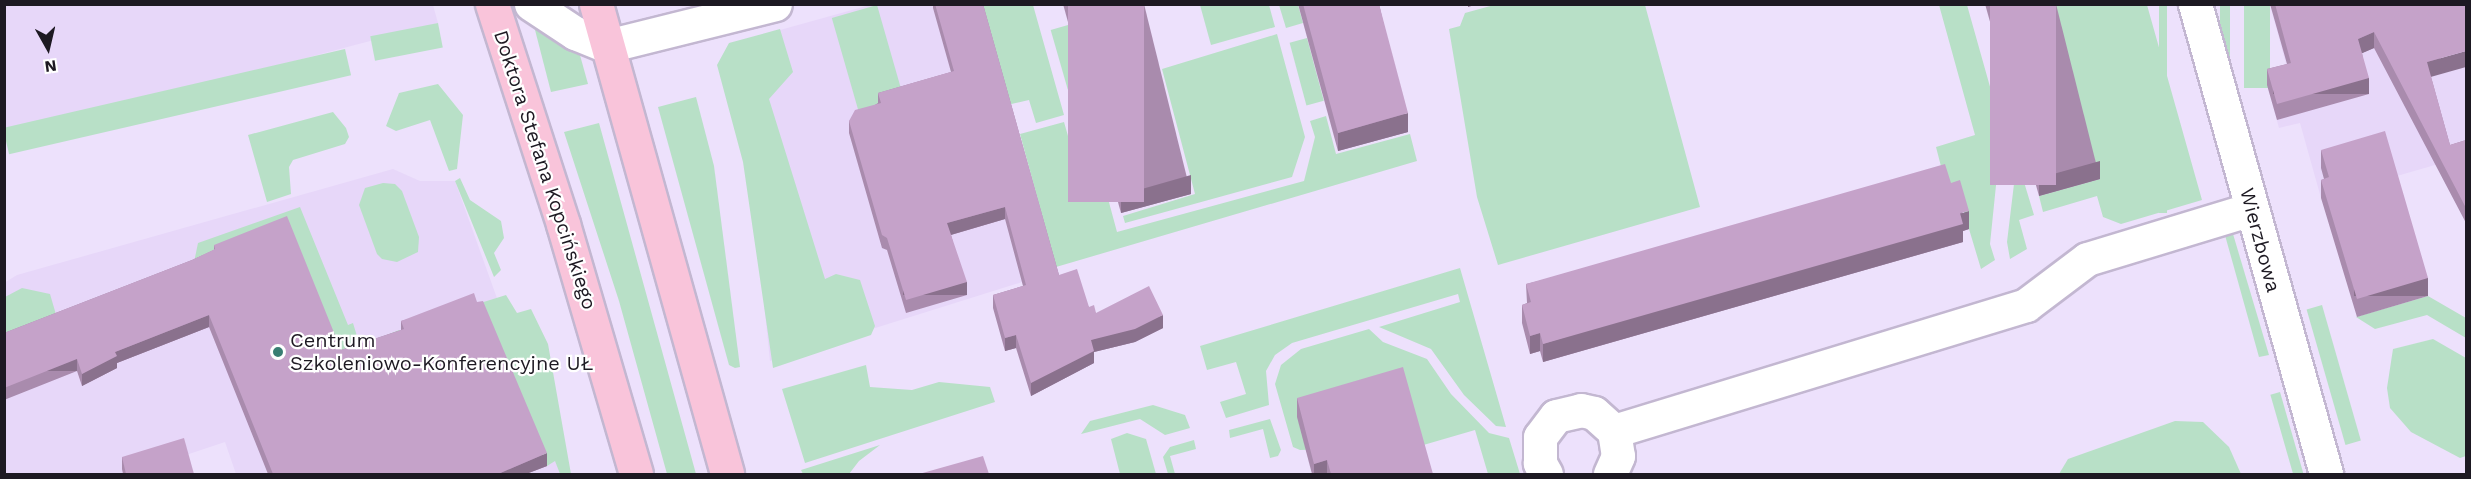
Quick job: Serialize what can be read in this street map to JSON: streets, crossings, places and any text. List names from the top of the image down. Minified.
{"streets":{"main road":["Doktora Stefana Kopcińskiego"],"street":["Wierzbowa"]},"places":["Centrum Szkoleniowo-Konferencyjne UŁ"],"north":"bottom"}
